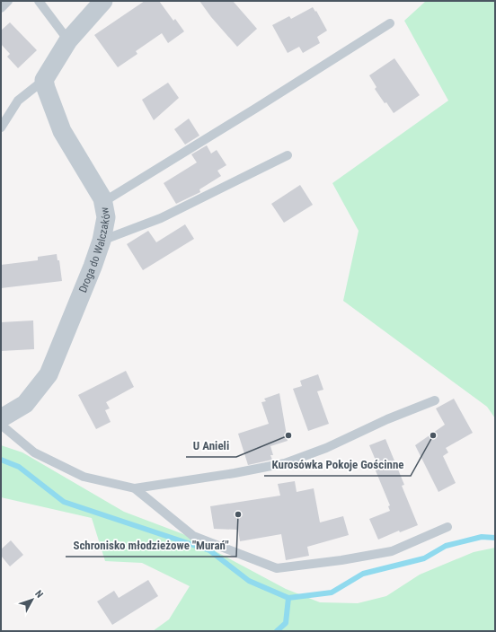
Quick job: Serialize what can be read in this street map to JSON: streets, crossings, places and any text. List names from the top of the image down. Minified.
{"streets":{"street":["Droga do Walczaków"]},"places":["U Anieli","Kurosówka Pokoje Gościnne","Schronisko młodzieżowe \"Murań\""],"north":"top right"}
